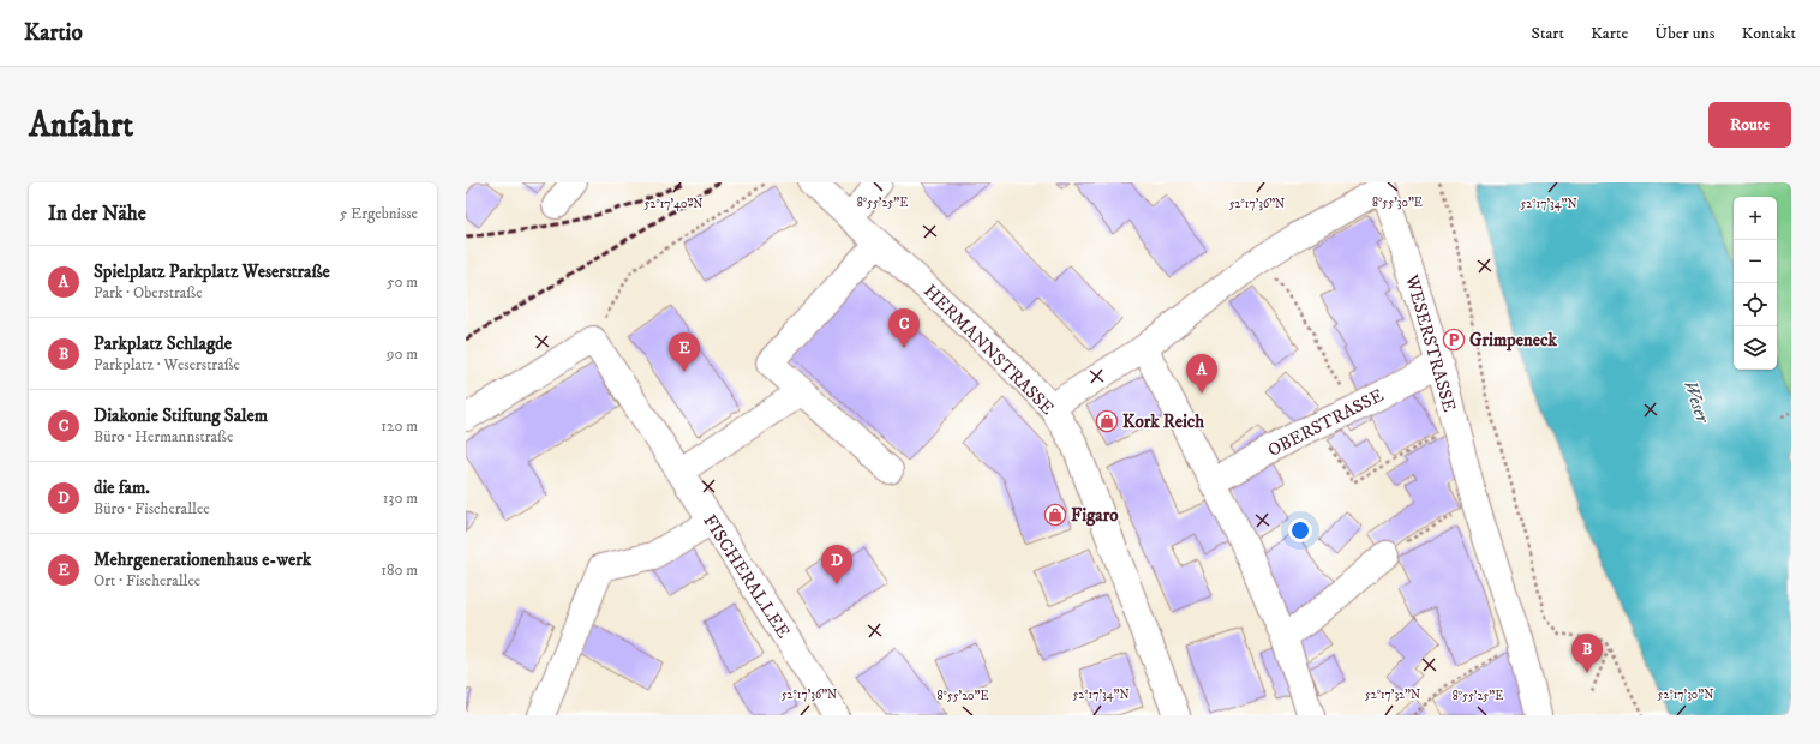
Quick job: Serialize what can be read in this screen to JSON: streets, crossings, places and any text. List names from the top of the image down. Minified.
{"streets":{"street":["WESERSTRASSE","HERMANNSTRASSE","OBERSTRASSE","FISCHERALLEE"]},"crossings":[["WESERSTRASSE","HERMANNSTRASSE"],["WESERSTRASSE","OBERSTRASSE"]],"water":["Weser"],"places":{"parking":["Grimpeneck"],"shop":["Kork Reich","Figaro"]},"page":{"header":"Kartio","nav":["Start","Karte","Über uns","Kontakt"],"buttons":"Route","title":"Anfahrt","heading":["In der Nähe","5 Ergebnisse"],"map_buttons":["+","−"],"list":[{"mark":"A","name":"Spielplatz Parkplatz Weserstraße","note":"Park · Oberstraße","value":"50 m"},{"mark":"B","name":"Parkplatz Schlagde","note":"Parkplatz · Weserstraße","value":"90 m"},{"mark":"C","name":"Diakonie Stiftung Salem","note":"Büro · Hermannstraße","value":"120 m"},{"mark":"D","name":"die fam.","note":"Büro · Fischerallee","value":"130 m"},{"mark":"E","name":"Mehrgenerationenhaus e-werk","note":"Ort · Fischerallee","value":"180 m"}],"pins":["C","E","A","D","B"]},"coordinates":["8°55'25\"E","8°55'30\"E","52°17'40\"N","52°17'36\"N","52°17'34\"N","52°17'32\"N","52°17'30\"N","8°55'20\"E"]}
